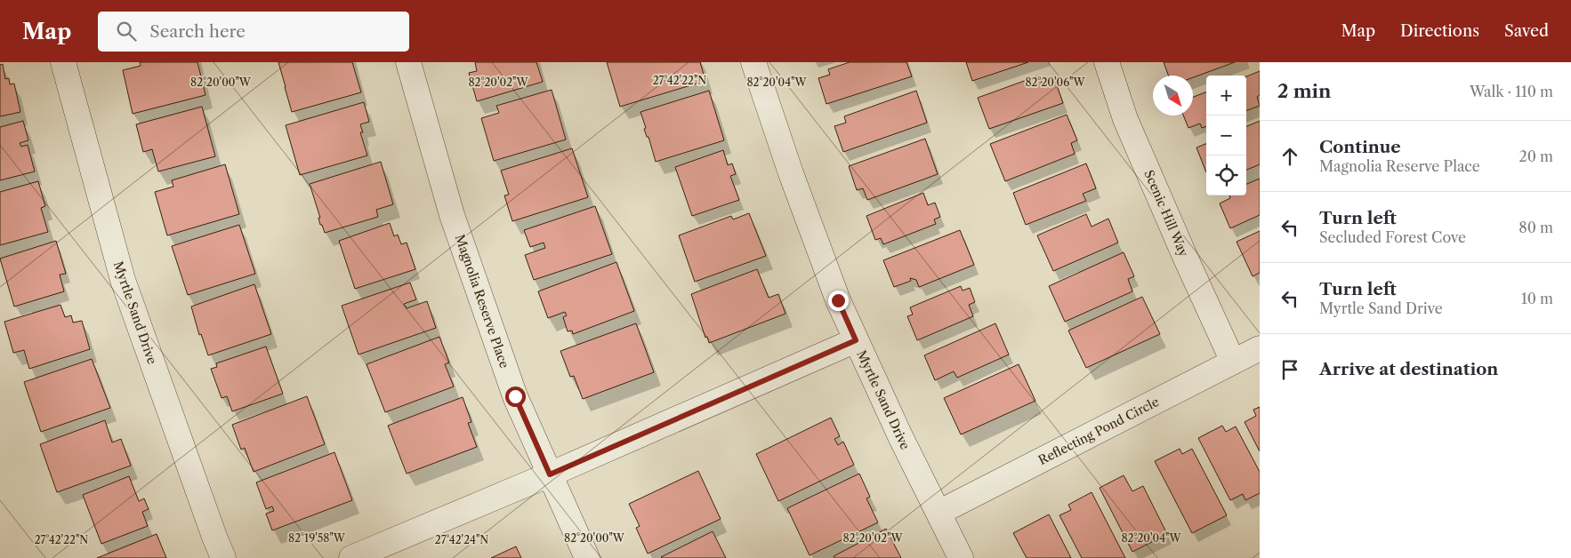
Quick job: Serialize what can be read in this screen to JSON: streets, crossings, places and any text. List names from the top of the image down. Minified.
{"streets":{"street":["Scenic Hill Way","Magnolia Reserve Place","Myrtle Sand Drive","Reflecting Pond Circle"]},"crossings":[["Scenic Hill Way","Reflecting Pond Circle"],["Myrtle Sand Drive","Reflecting Pond Circle"]],"north":"bottom right","page":{"header":"Map","search":"Search here","nav":["Map","Directions","Saved"],"heading":["2 min","Walk · 110 m"],"map_buttons":["+","−"],"list":[["Continue","Magnolia Reserve Place","20 m"],["Turn left","Secluded Forest Cove","80 m"],["Turn left","Myrtle Sand Drive","10 m"],"Arrive at destination"]},"coordinates":["27°42'22\"N","82°20'00\"W","82°20'02\"W","82°20'04\"W","82°20'06\"W","82°19'58\"W","27°42'24\"N"]}
